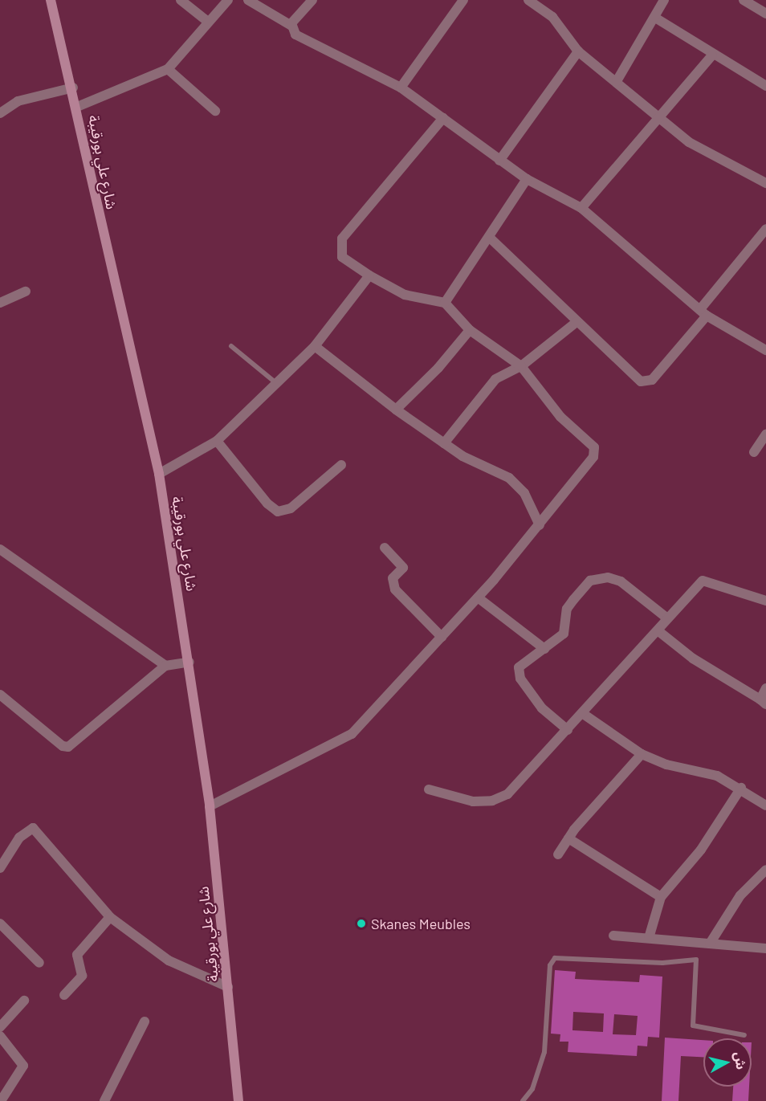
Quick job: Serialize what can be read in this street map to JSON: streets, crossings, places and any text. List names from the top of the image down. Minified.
{"streets":{"main road":["شارع علي بورقيبة"]},"places":["Skanes Meubles"],"north":"right"}
